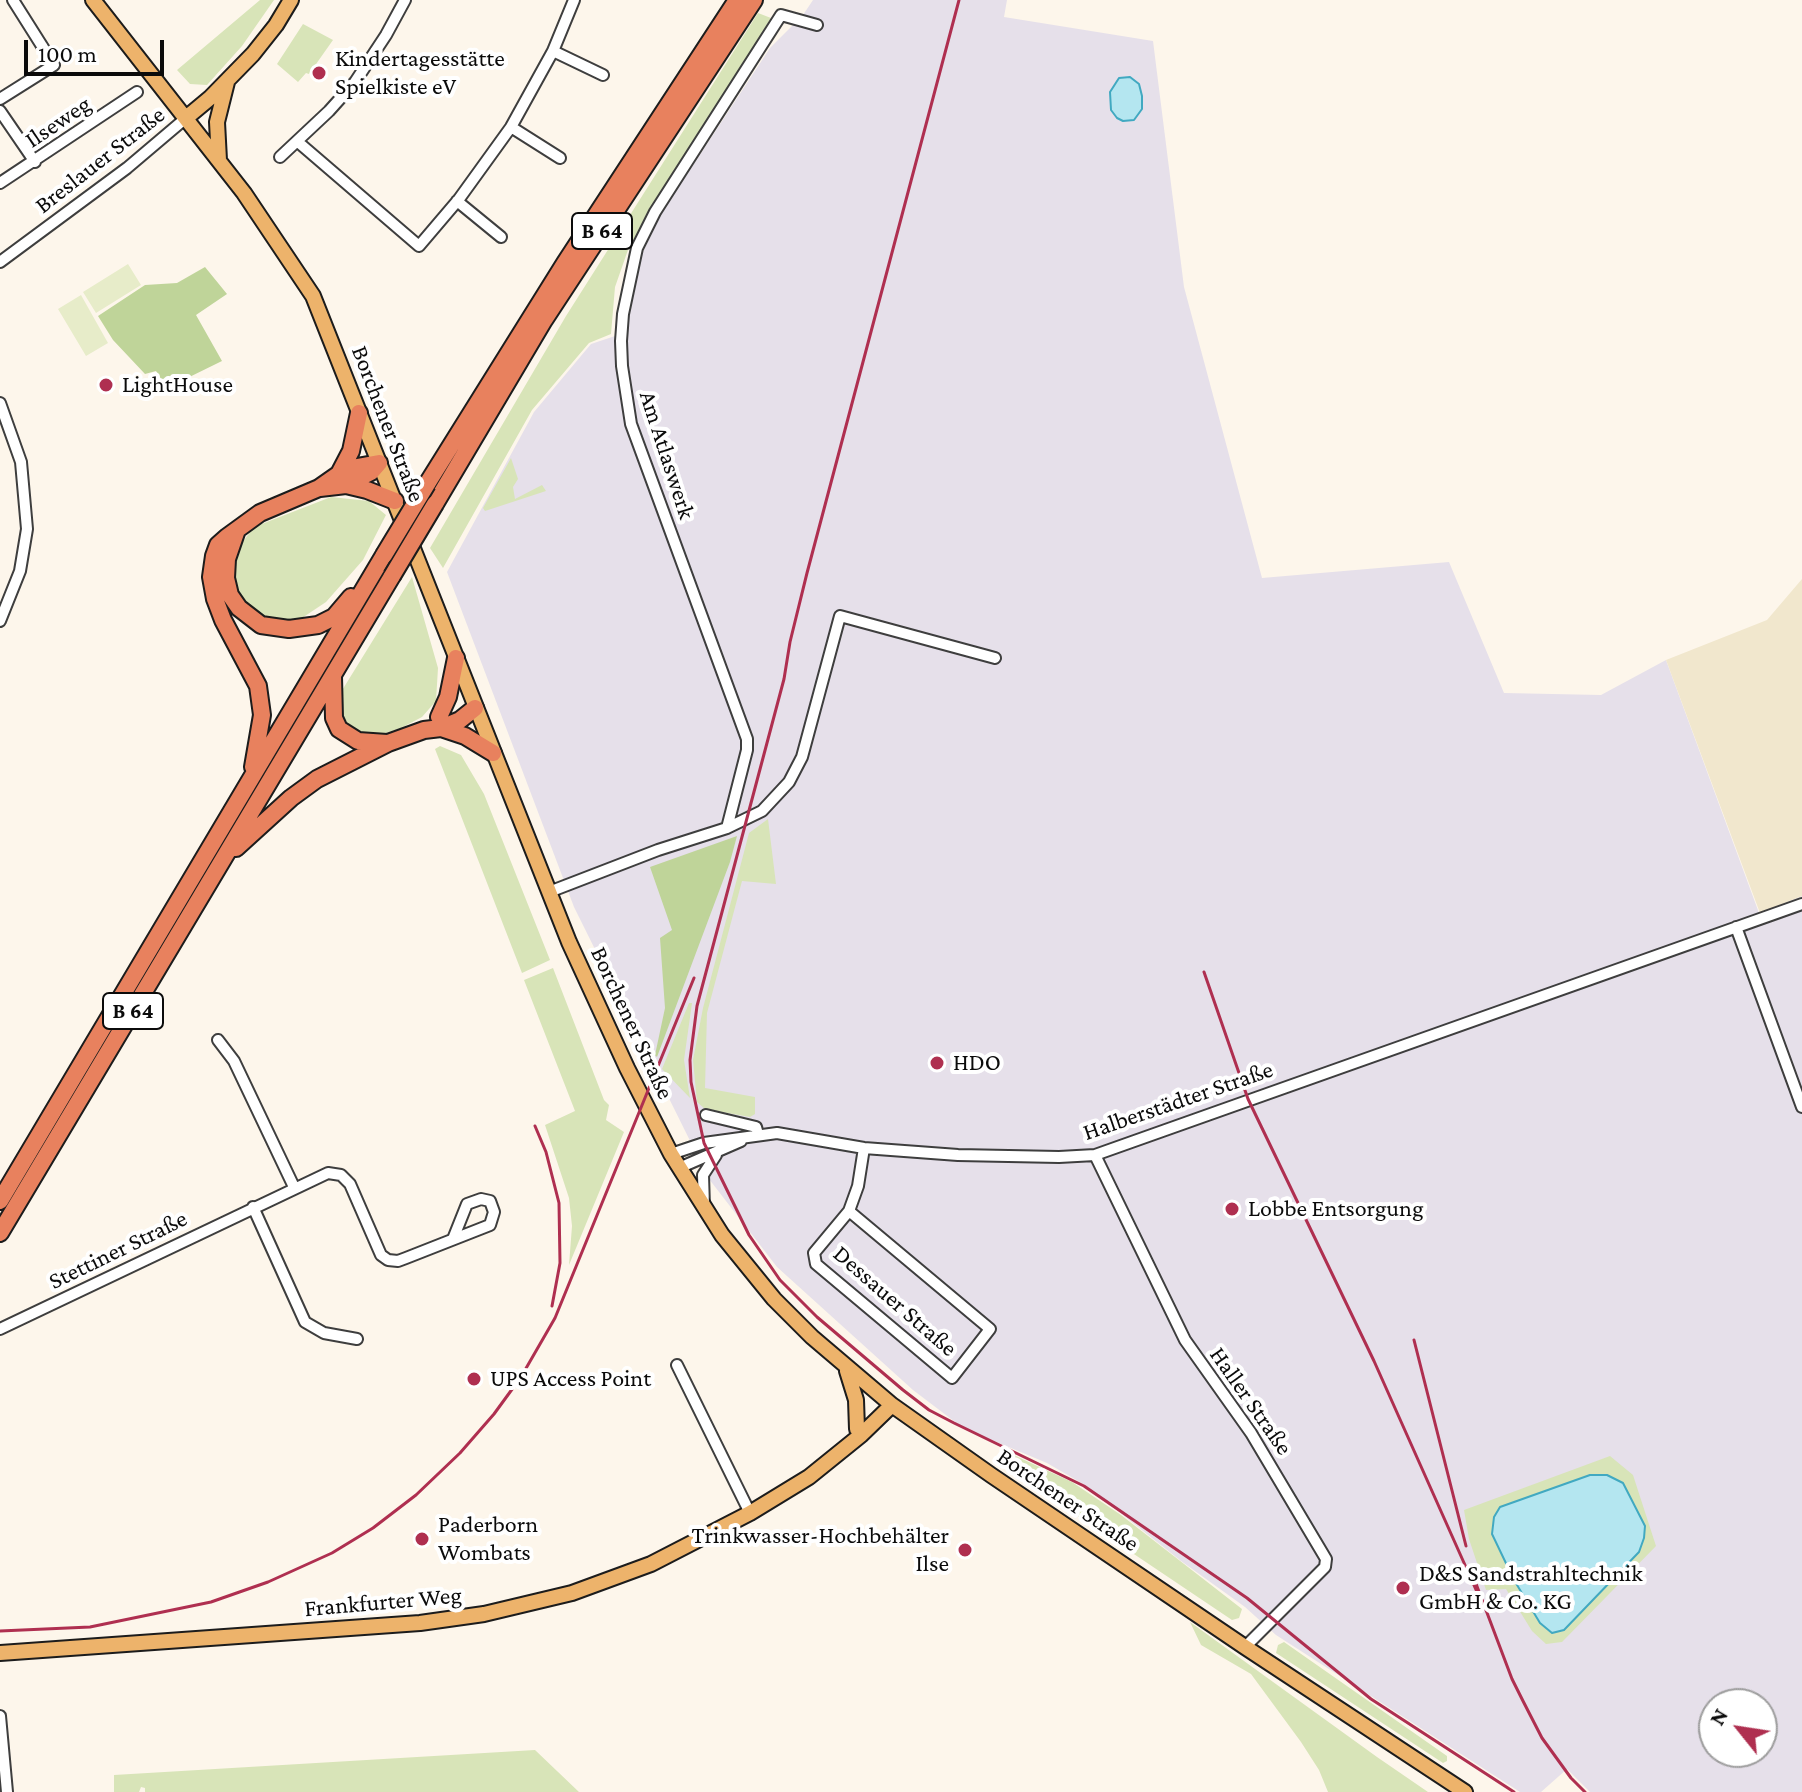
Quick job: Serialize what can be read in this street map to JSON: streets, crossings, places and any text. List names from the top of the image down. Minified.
{"streets":{"highway":["B 64"],"main road":["Borchener Straße","Frankfurter Weg"],"street":["Ilseweg","Breslauer Straße","Am Atlaswerk","Halberstädter Straße","Stettiner Straße","Dessauer Straße","Haller Straße"]},"crossings":[["Breslauer Straße","Borchener Straße"],["Borchener Straße","Halberstädter Straße"],["Borchener Straße","Haller Straße"],["Borchener Straße","Frankfurter Weg"],["Halberstädter Straße","Dessauer Straße"],["Halberstädter Straße","Haller Straße"]],"places":["Kindertagesstätte Spielkiste eV","LightHouse","HDO","Lobbe Entsorgung","UPS Access Point","Paderborn Wombats","Trinkwasser-Hochbehälter Ilse","D&S Sandstrahltechnik GmbH & Co. KG"],"scale_bar":"100 m","north":"top left"}
